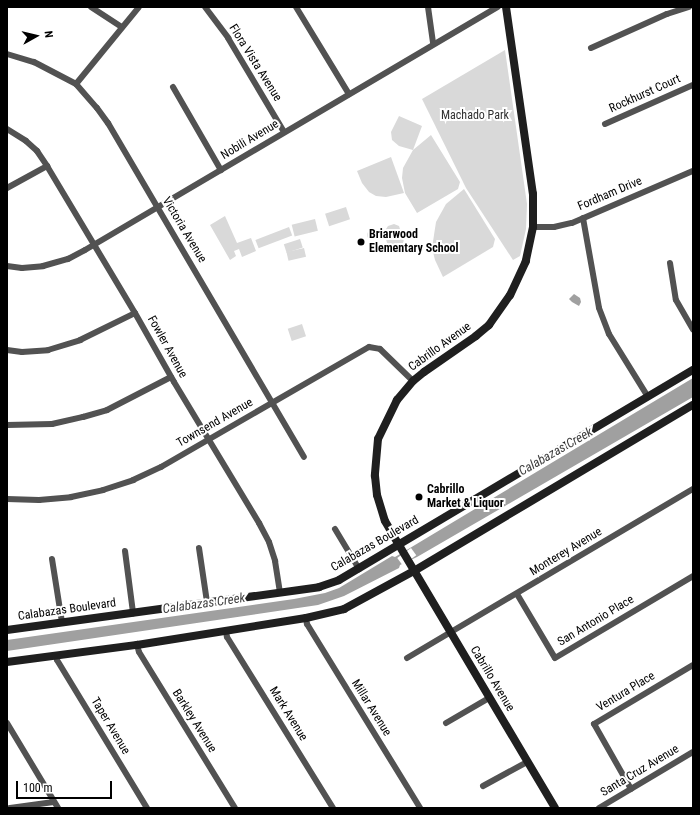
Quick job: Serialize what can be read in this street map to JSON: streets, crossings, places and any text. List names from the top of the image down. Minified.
{"streets":{"street":["Flora Vista Avenue","Rockhurst Court","Nobili Avenue","Fordham Drive","Victoria Avenue","Fowler Avenue","Cabrillo Avenue","Townsend Avenue","Calabazas Boulevard","Monterey Avenue","San Antonio Place","Ventura Place","Millar Avenue","Mark Avenue","Barkley Avenue","Taper Avenue","Santa Cruz Avenue"]},"crossings":[["Flora Vista Avenue","Nobili Avenue"],["Nobili Avenue","Victoria Avenue"],["Nobili Avenue","Fowler Avenue"],["Fordham Drive","Cabrillo Avenue"],["Victoria Avenue","Townsend Avenue"],["Fowler Avenue","Townsend Avenue"],["Fowler Avenue","Calabazas Boulevard"],["Cabrillo Avenue","Townsend Avenue"],["Cabrillo Avenue","Calabazas Boulevard"],["Cabrillo Avenue","Monterey Avenue"],["Monterey Avenue","San Antonio Place"],["Ventura Place","Santa Cruz Avenue"]],"water":["Calabazas Creek"],"parks":["Machado Park"],"places":["Briarwood Elementary School","Cabrillo Market & Liquor"],"scale_bar":"100 m","north":"right"}
